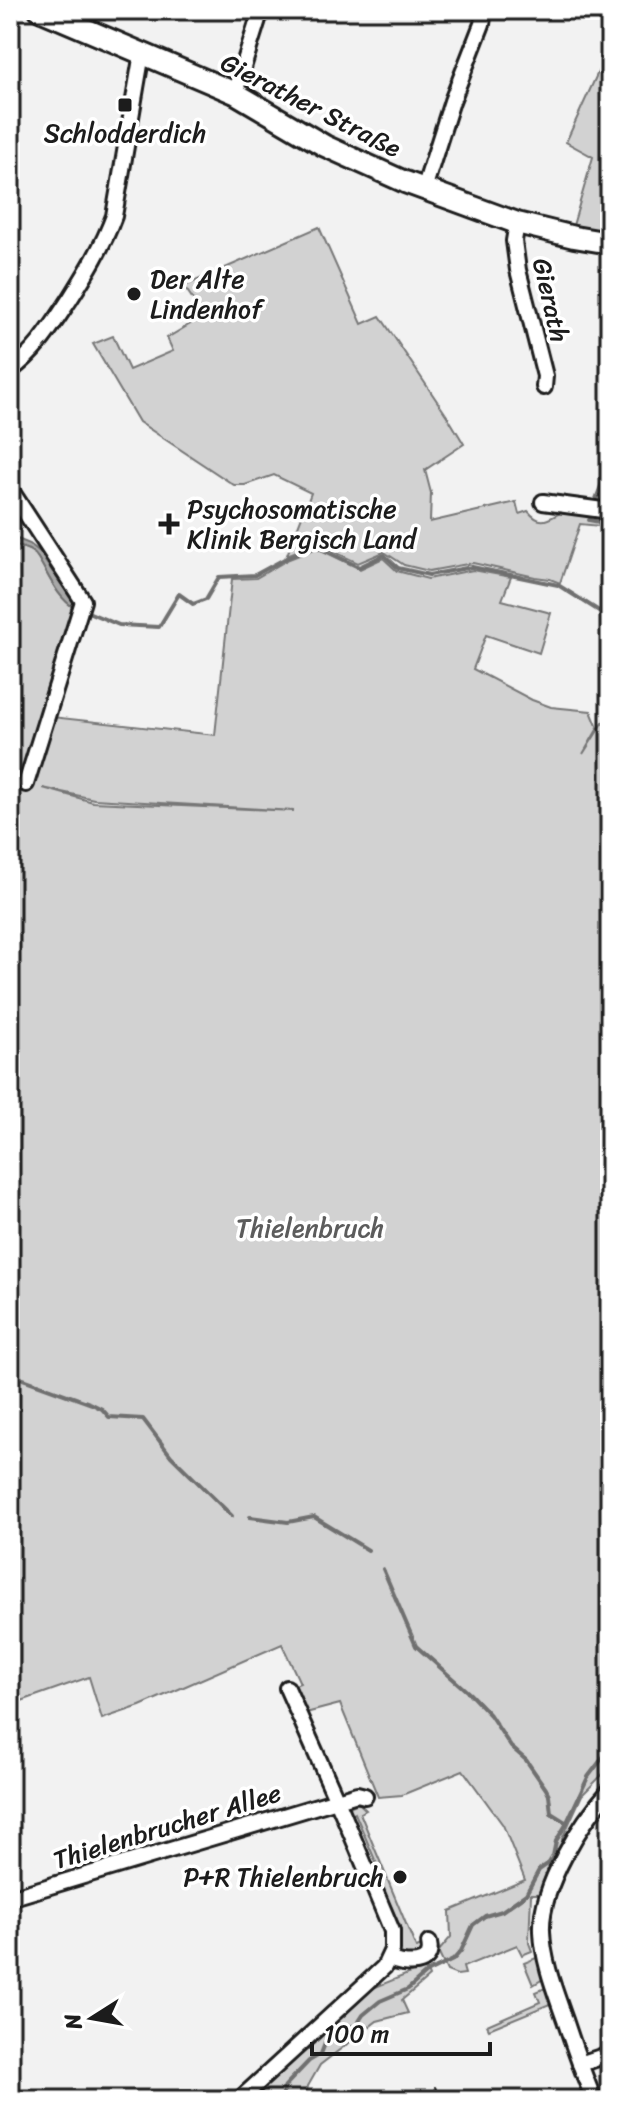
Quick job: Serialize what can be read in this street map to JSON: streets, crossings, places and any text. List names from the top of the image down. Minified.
{"streets":{"street":["Gierather Straße","Gierath","Thielenbrucher Allee"]},"crossings":[["Gierather Straße","Gierath"]],"parks":["Thielenbruch"],"places":{"transit":["Schlodderdich"],"other":["Der Alte Lindenhof","P+R Thielenbruch"],"health":["Psychosomatische Klinik Bergisch Land"]},"scale_bar":"100 m","north":"left"}
